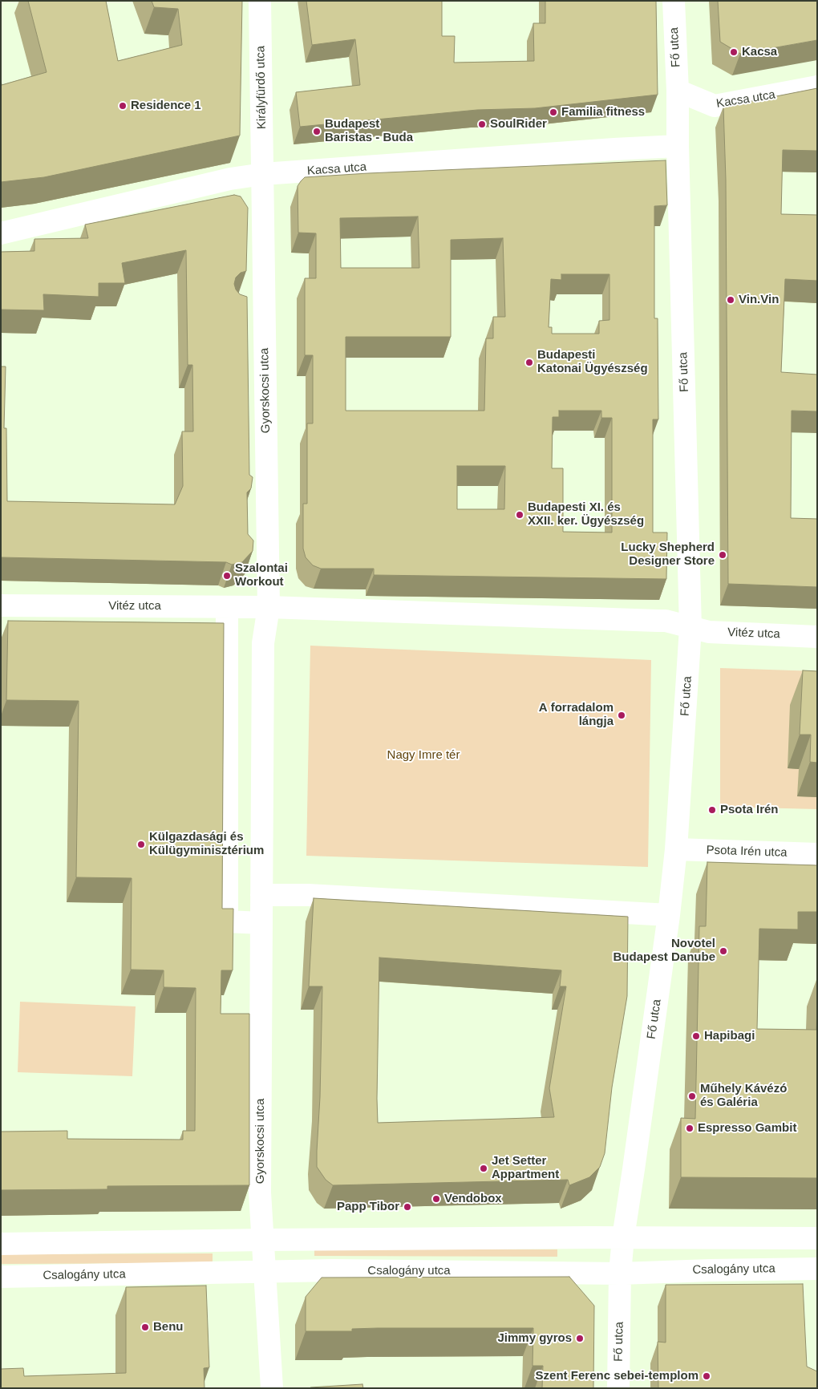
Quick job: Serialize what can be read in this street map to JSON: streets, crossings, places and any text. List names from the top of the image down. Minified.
{"streets":{"street":["Fő utca","Királyfürdő utca","Kacsa utca","Gyorskocsi utca","Vitéz utca","Psota Irén utca","Csalogány utca"]},"crossings":[["Fő utca","Kacsa utca"],["Fő utca","Vitéz utca"],["Fő utca","Psota Irén utca"],["Fő utca","Csalogány utca"],["Királyfürdő utca","Kacsa utca"],["Királyfürdő utca","Gyorskocsi utca"],["Kacsa utca","Gyorskocsi utca"],["Gyorskocsi utca","Vitéz utca"],["Gyorskocsi utca","Csalogány utca"]],"parks":["Nagy Imre tér"],"places":["Kacsa","Residence 1","Familia fitness","SoulRider","Budapest Baristas - Buda","Vin.Vin","Budapesti Katonai Ügyészség","Budapesti XI. és XXII. ker. Ügyészség","Lucky Shepherd Designer Store","Szalontai Workout","A forradalom lángja","Psota Irén","Külgazdasági és Külügyminisztérium","Novotel Budapest Danube","Hapibagi","Műhely Kávézó és Galéria","Espresso Gambit","Jet Setter Appartment","Vendobox","Papp Tibor","Benu","Jimmy gyros","Szent Ferenc sebei-templom"]}
